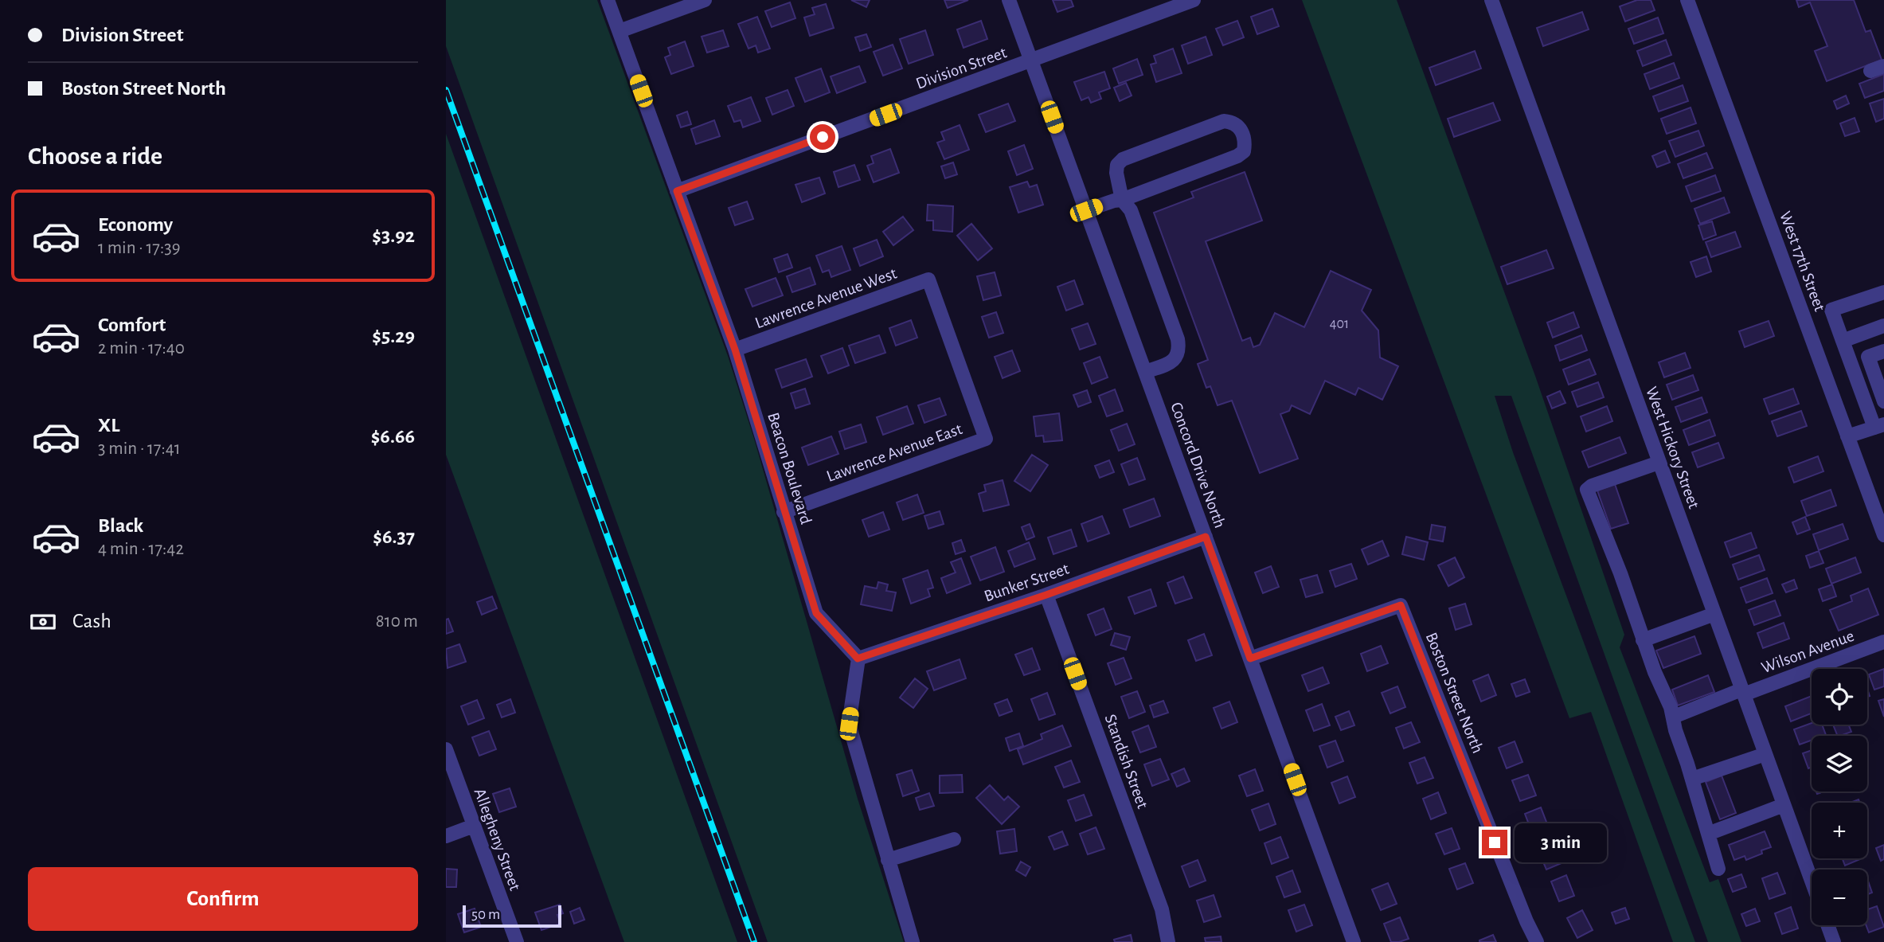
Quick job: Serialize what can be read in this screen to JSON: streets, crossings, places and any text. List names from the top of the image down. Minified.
{"streets":{"street":["Division Street","West 17th Street","Lawrence Avenue West","West Hickory Street","Lawrence Avenue East","Concord Drive North","Beacon Boulevard","Bunker Street","Wilson Avenue","Boston Street North","Standish Street","Allegheny Street"]},"crossings":[["Division Street","Concord Drive North"],["Division Street","Beacon Boulevard"],["Lawrence Avenue West","Lawrence Avenue East"],["Lawrence Avenue West","Beacon Boulevard"],["West Hickory Street","Wilson Avenue"],["Lawrence Avenue East","Beacon Boulevard"],["Concord Drive North","Bunker Street"],["Concord Drive North","Boston Street North"],["Beacon Boulevard","Bunker Street"],["Bunker Street","Standish Street"]],"house_numbers":["401"],"scale_bar":"50 m","page":{"banner":["Division Street","Boston Street North"],"heading":"Choose a ride","list":[{"name":"Economy","note":"1 min · 17:39","value":"$3.92"},{"name":"Comfort","note":"2 min · 17:40","value":"$5.29"},{"name":"XL","note":"3 min · 17:41","value":"$6.66"},{"name":"Black","note":"4 min · 17:42","value":"$6.37"}],"pay":["Cash","810 m"],"map_buttons":["+","−"],"bubble":"3 min","buttons":"Confirm","scale":"50 m"}}
